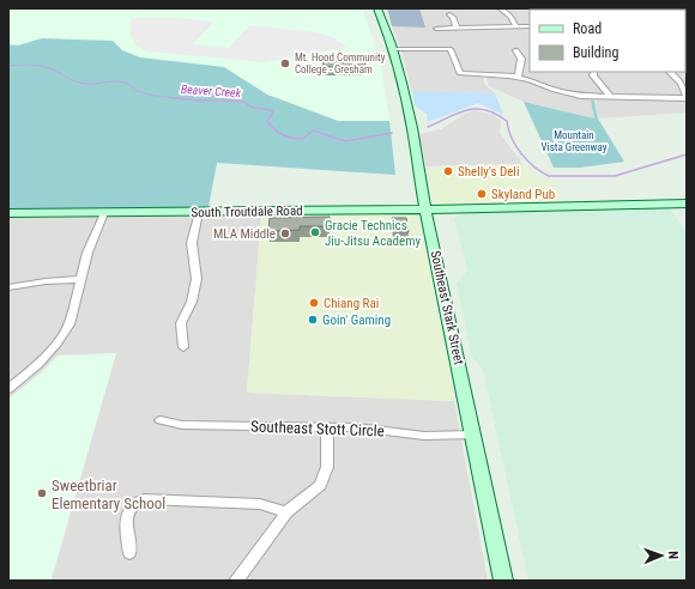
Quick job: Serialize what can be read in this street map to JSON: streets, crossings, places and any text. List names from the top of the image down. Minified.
{"streets":{"main road":["South Troutdale Road","Southeast Stark Street"],"street":["Southeast Stott Circle"]},"crossings":[["South Troutdale Road","Southeast Stark Street"],["Southeast Stark Street","Southeast Stott Circle"]],"water":["Beaver Creek"],"parks":["Mountain Vista Greenway"],"places":["Mt. Hood Community College - Gresham","Shelly's Deli","Skyland Pub","Gracie Technics Jiu-Jitsu Academy","MLA Middle","Chiang Rai","Goin' Gaming","Sweetbriar Elementary School"],"legend":["Road","Building"],"north":"right"}
